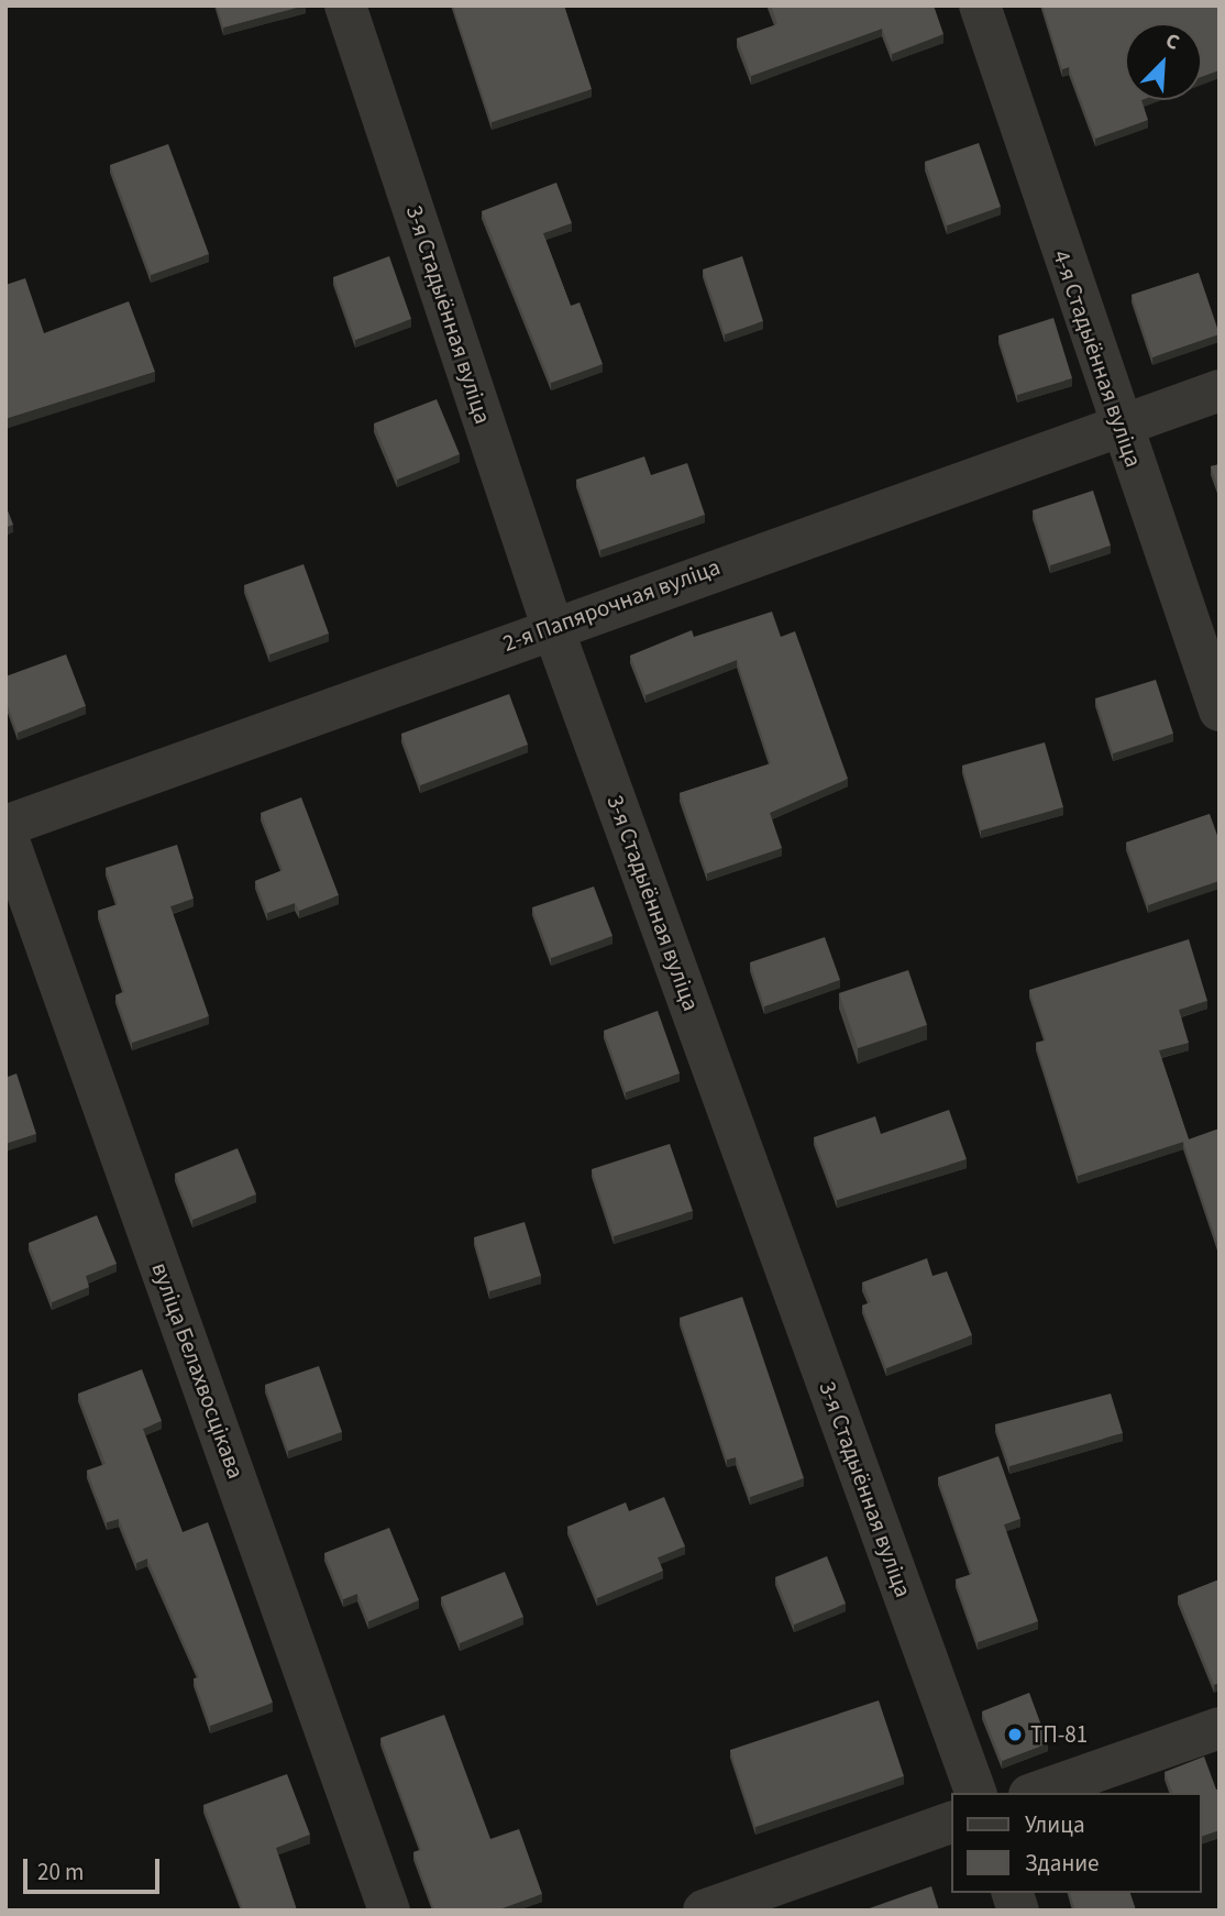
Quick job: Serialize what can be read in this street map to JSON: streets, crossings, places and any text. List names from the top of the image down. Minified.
{"streets":{"street":["3-я Стадыённая вуліца","4-я Стадыённая вуліца","2-я Папярочная вуліца","вуліца Белахвосцікава"]},"crossings":[["3-я Стадыённая вуліца","2-я Папярочная вуліца"],["4-я Стадыённая вуліца","2-я Папярочная вуліца"],["2-я Папярочная вуліца","вуліца Белахвосцікава"]],"places":["ТП-81"],"legend":["Улица","Здание"],"scale_bar":"20 m","north":"top right"}
